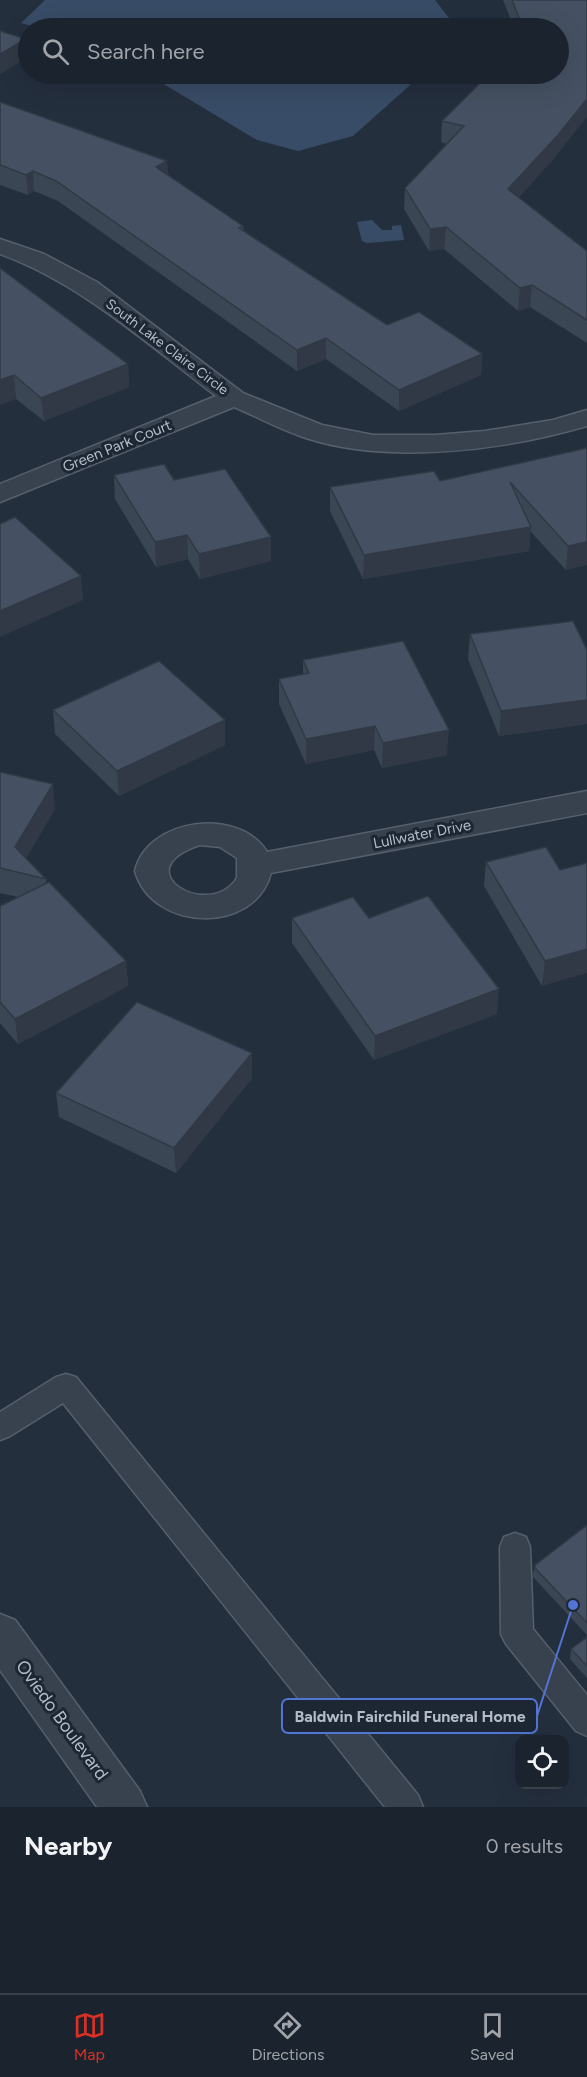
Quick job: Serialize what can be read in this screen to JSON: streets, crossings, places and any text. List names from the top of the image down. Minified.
{"streets":{"street":["South Lake Claire Circle","Green Park Court","Lullwater Drive","Oviedo Boulevard"]},"crossings":[["South Lake Claire Circle","Green Park Court"]],"places":["Baldwin Fairchild Funeral Home"],"page":{"search":"Search here","heading":["Nearby","0 results"],"nav":["Map","Directions","Saved"]}}
